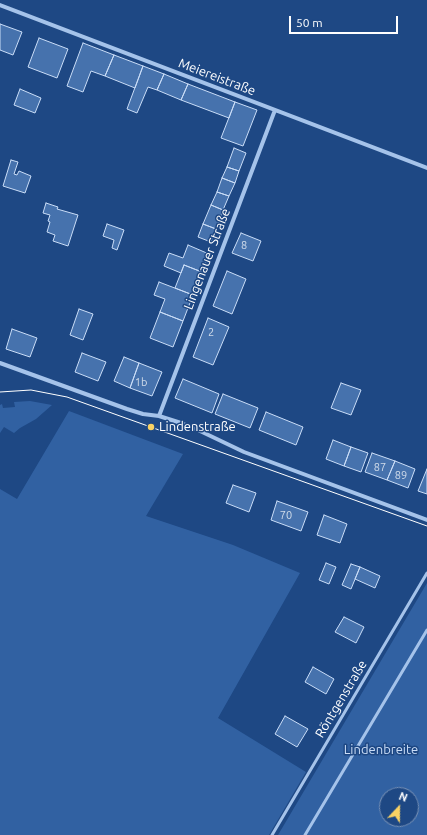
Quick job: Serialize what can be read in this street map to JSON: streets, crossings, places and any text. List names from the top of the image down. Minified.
{"streets":{"street":["Meiereistraße","Lingenauer Straße"],"lane":["Röntgenstraße"]},"crossings":[["Meiereistraße","Lingenauer Straße"]],"parks":["Lindenbreite"],"places":["Lindenstraße"],"house_numbers":["8","2","1b","87","89","70"],"scale_bar":"50 m","north":"top"}
